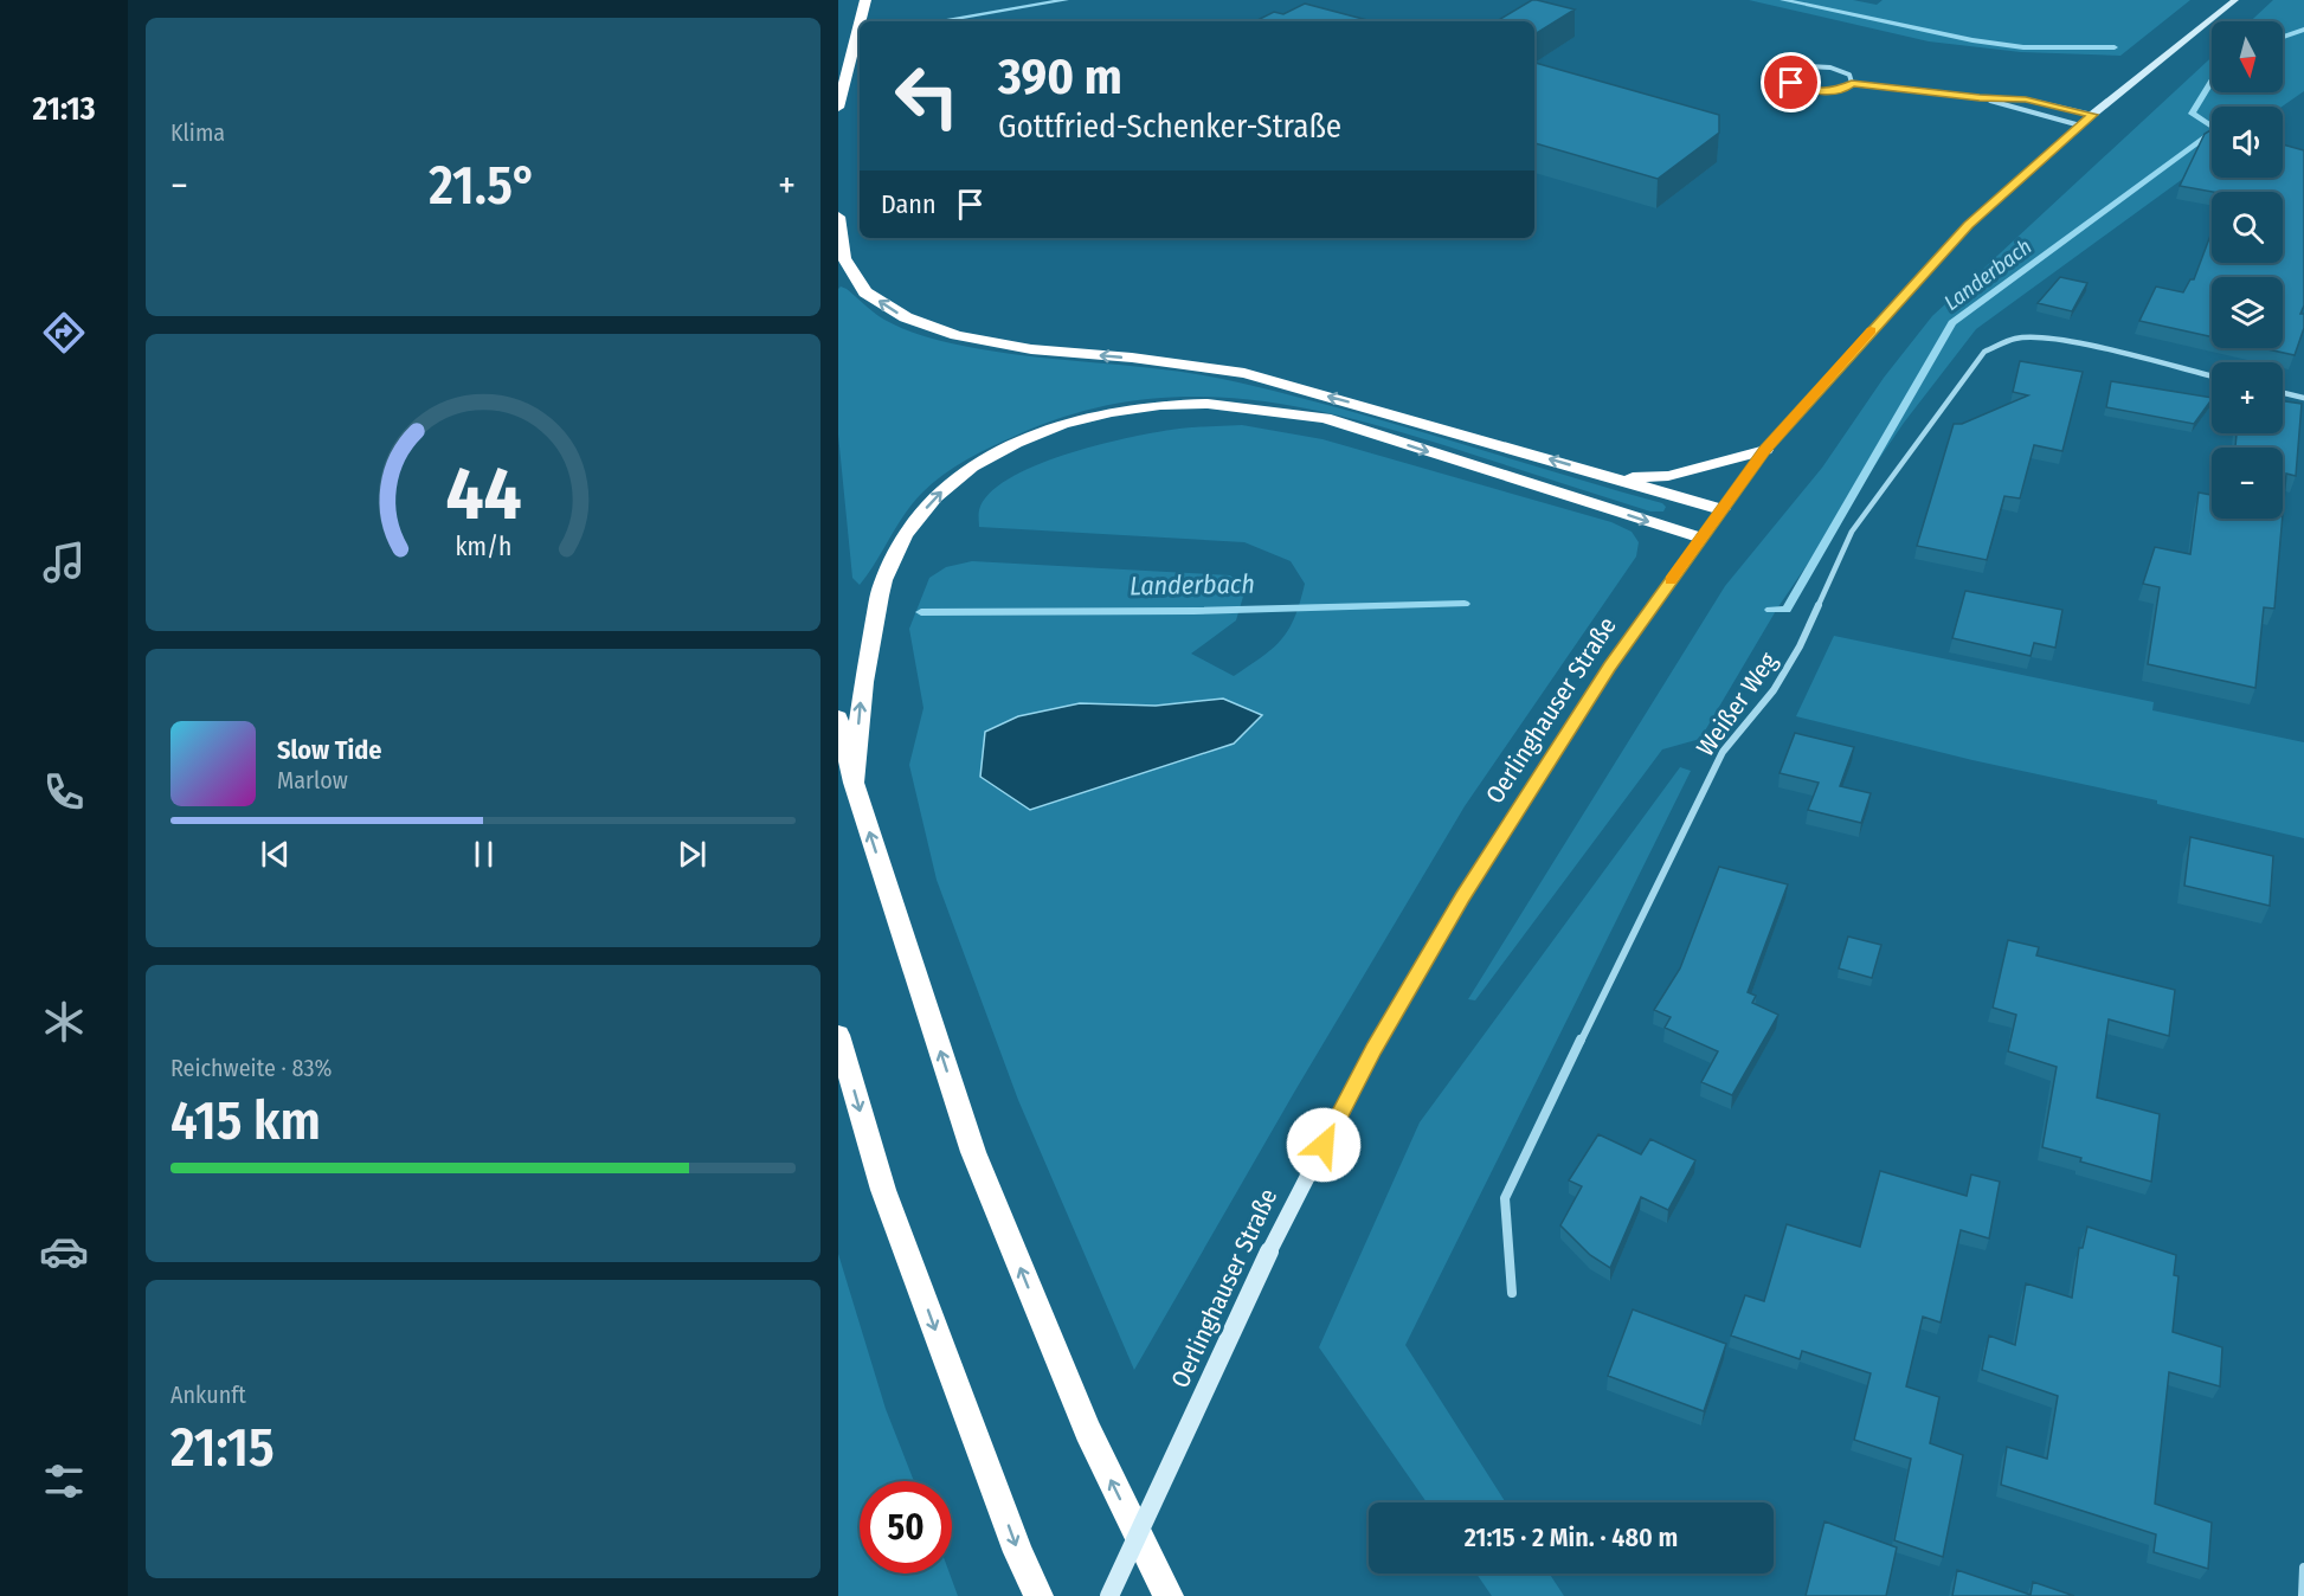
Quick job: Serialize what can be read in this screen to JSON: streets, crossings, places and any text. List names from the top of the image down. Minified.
{"streets":{"main road":["Oerlinghauser Straße"],"street":["Weißer Weg"]},"water":["Landerbach"],"north":"bottom","page":{"tabs":"21:13","tile":["Klima",["Reichweite · 83%","415 km"],["Ankunft","21:15"]],"map_buttons":["+","−"],"turn":["390 m","Gottfried-Schenker-Straße"],"heat":["−","21.5°","+"],"then":"Dann","song":["Slow Tide","Marlow"],"limit":"50","trip":"21:15 · 2 Min. · 480 m","gauge":["44","km/h"]}}
